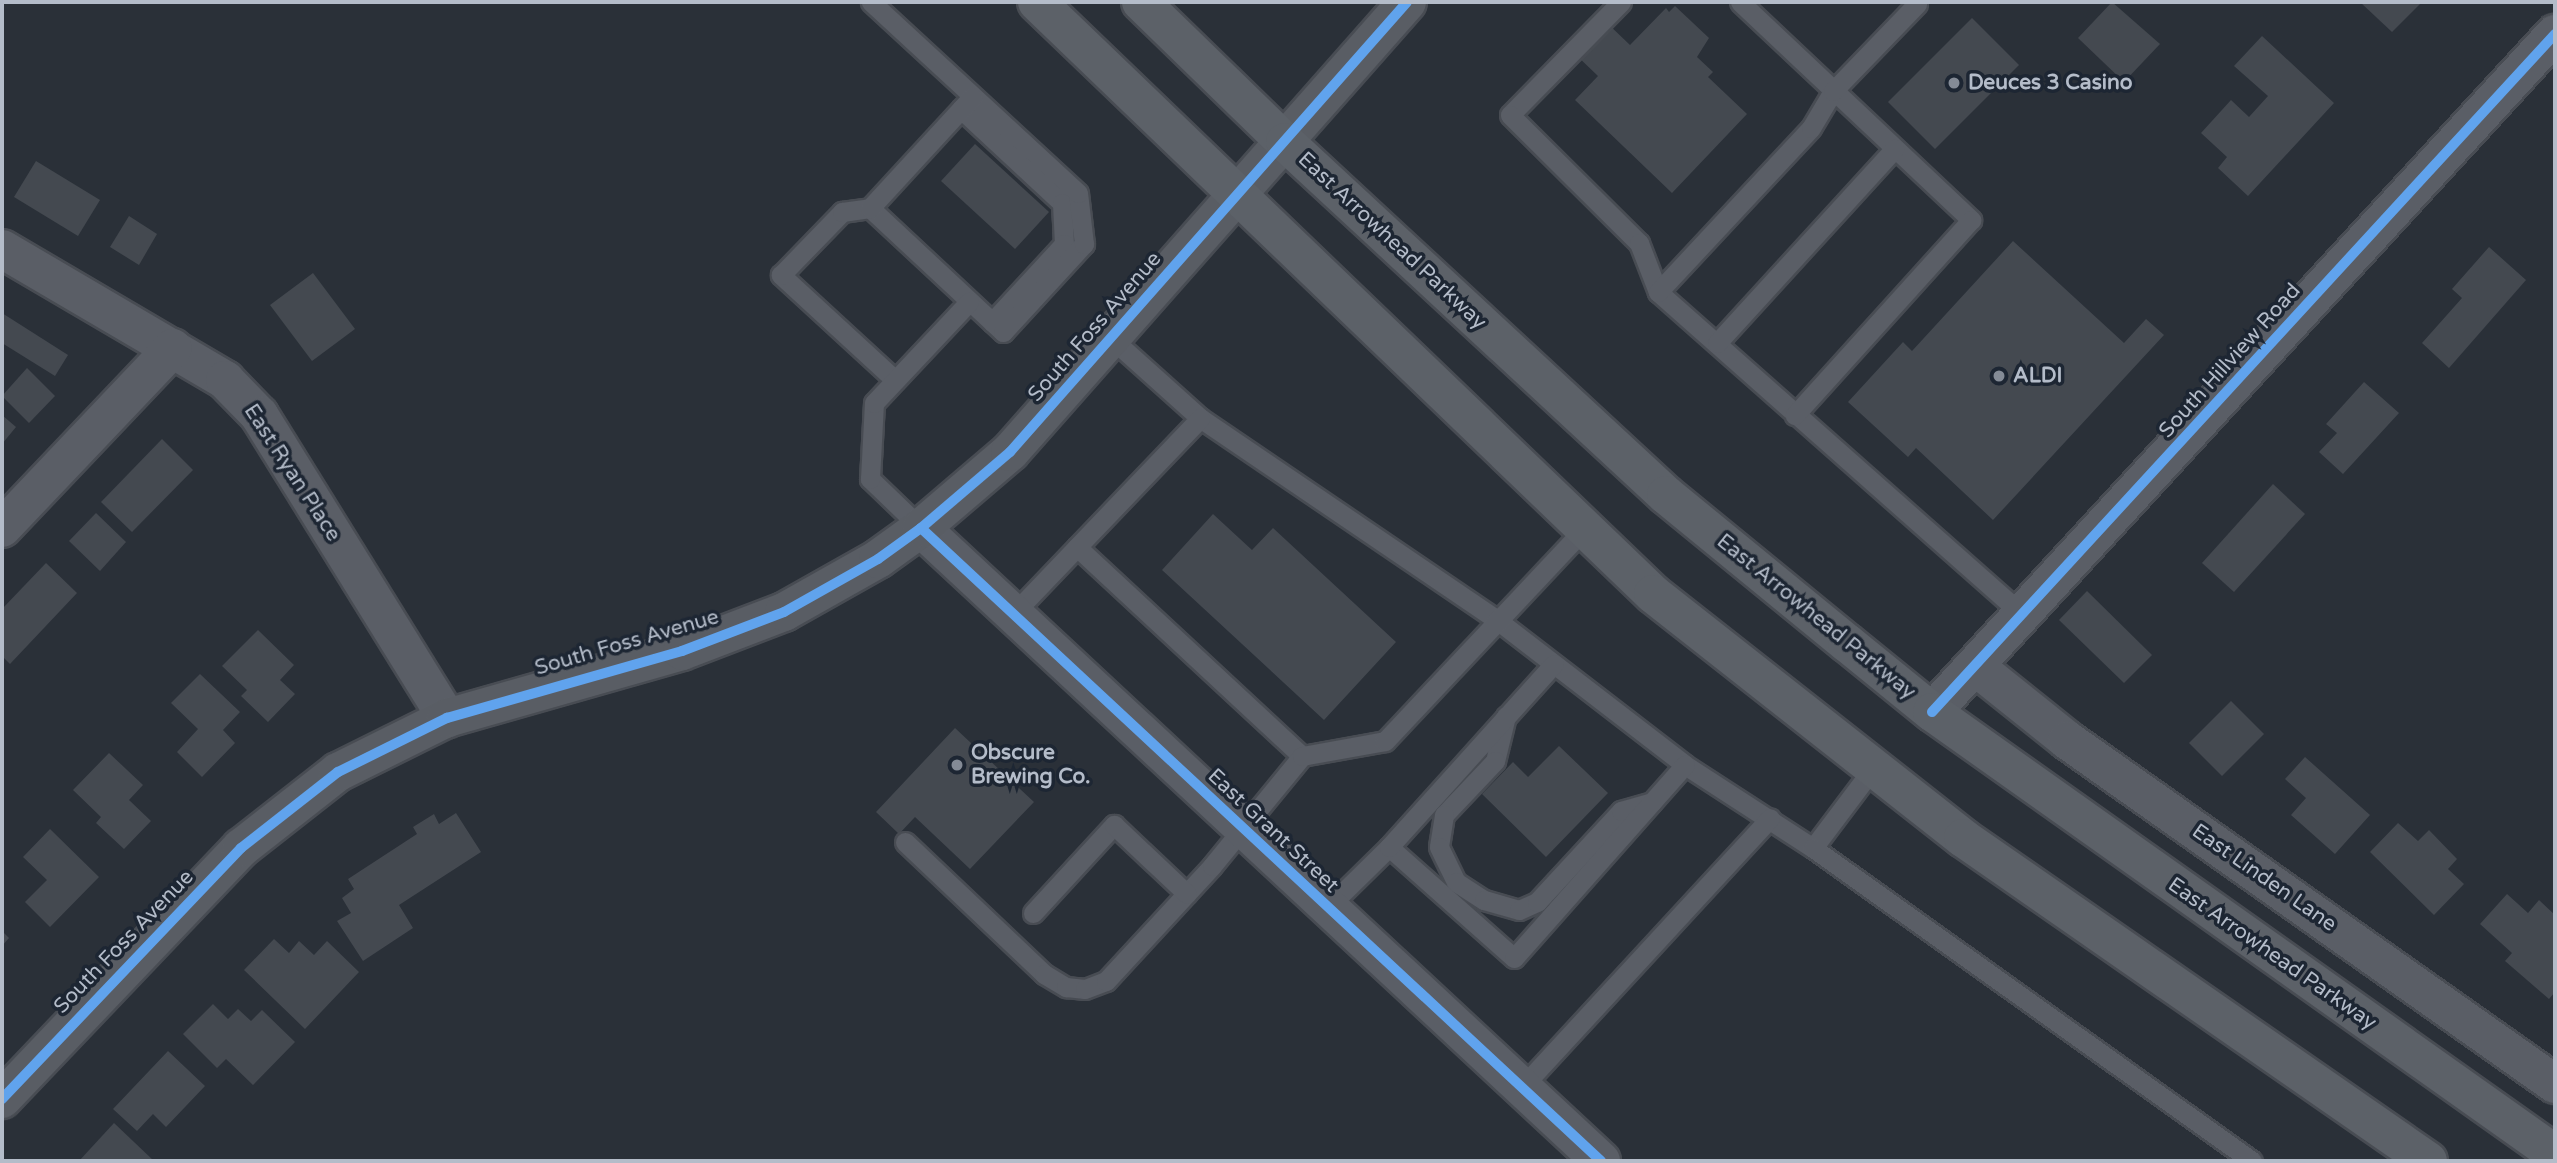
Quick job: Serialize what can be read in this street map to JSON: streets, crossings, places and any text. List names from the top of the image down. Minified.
{"streets":{"main road":["East Arrowhead Parkway"],"street":["South Foss Avenue","South Hillview Road","East Ryan Place","East Grant Street","East Linden Lane"]},"crossings":[["East Arrowhead Parkway","South Foss Avenue"],["East Arrowhead Parkway","South Hillview Road"],["South Foss Avenue","East Ryan Place"],["South Foss Avenue","East Grant Street"],["South Hillview Road","East Linden Lane"]],"places":["Deuces 3 Casino","ALDI","Obscure Brewing Co."]}
